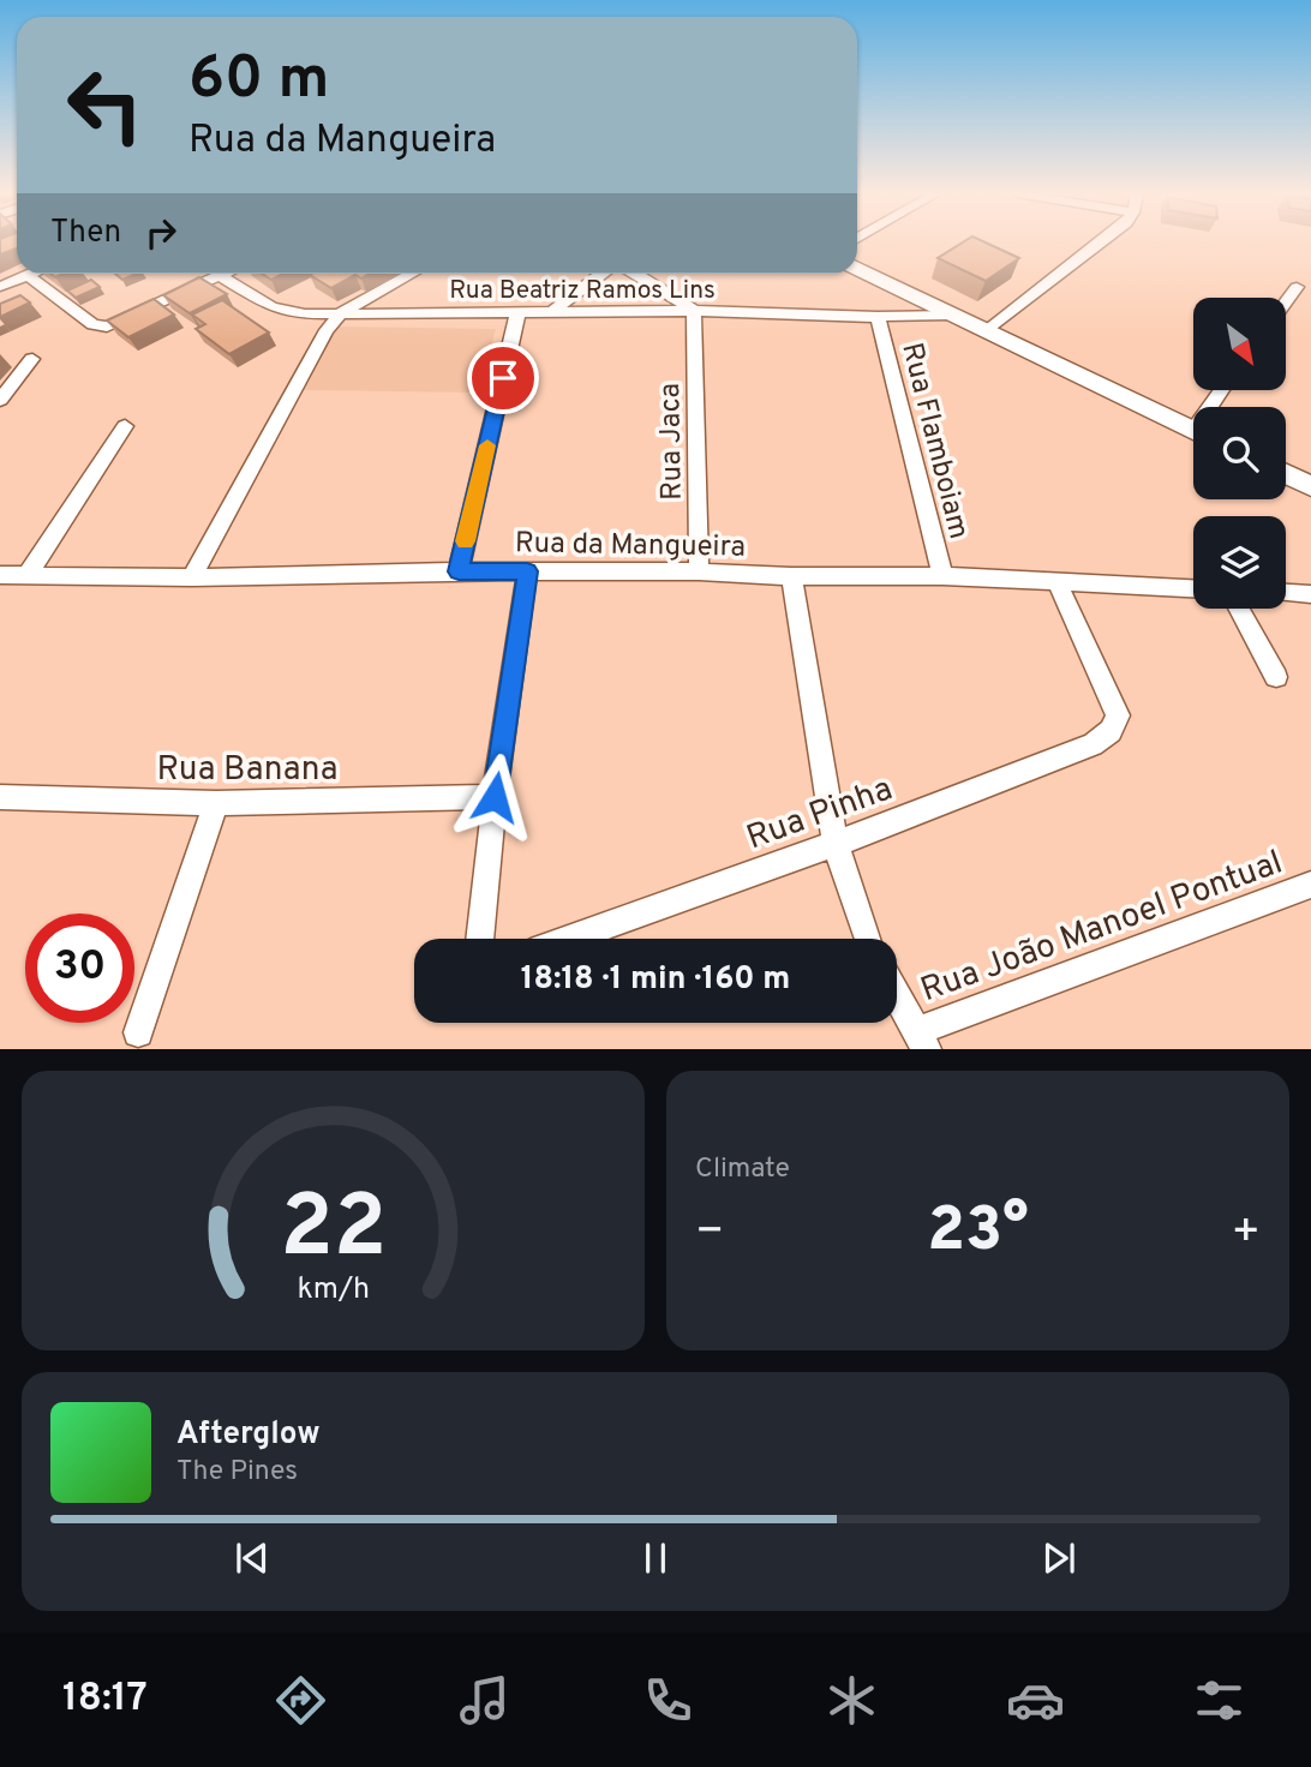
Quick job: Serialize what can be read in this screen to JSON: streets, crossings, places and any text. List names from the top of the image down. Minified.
{"streets":{"street":["Rua Beatriz Ramos Lins","Rua Flamboiam","Rua Jaca","Rua da Mangueira","Rua Banana","Rua Pinha","Rua João Manoel Pontual"]},"crossings":[["Rua Beatriz Ramos Lins","Rua Flamboiam"],["Rua Beatriz Ramos Lins","Rua Jaca"],["Rua Flamboiam","Rua da Mangueira"],["Rua Jaca","Rua da Mangueira"],["Rua da Mangueira","Rua Pinha"]],"north":"bottom right","page":{"turn":["60 m","Rua da Mangueira"],"then":"Then","limit":"30","trip":"18:18 · 1 min · 160 m","tile":"Climate","heat":["−","23°","+"],"song":["Afterglow","The Pines"],"tabs":"18:17","gauge":["22","km/h"]}}
